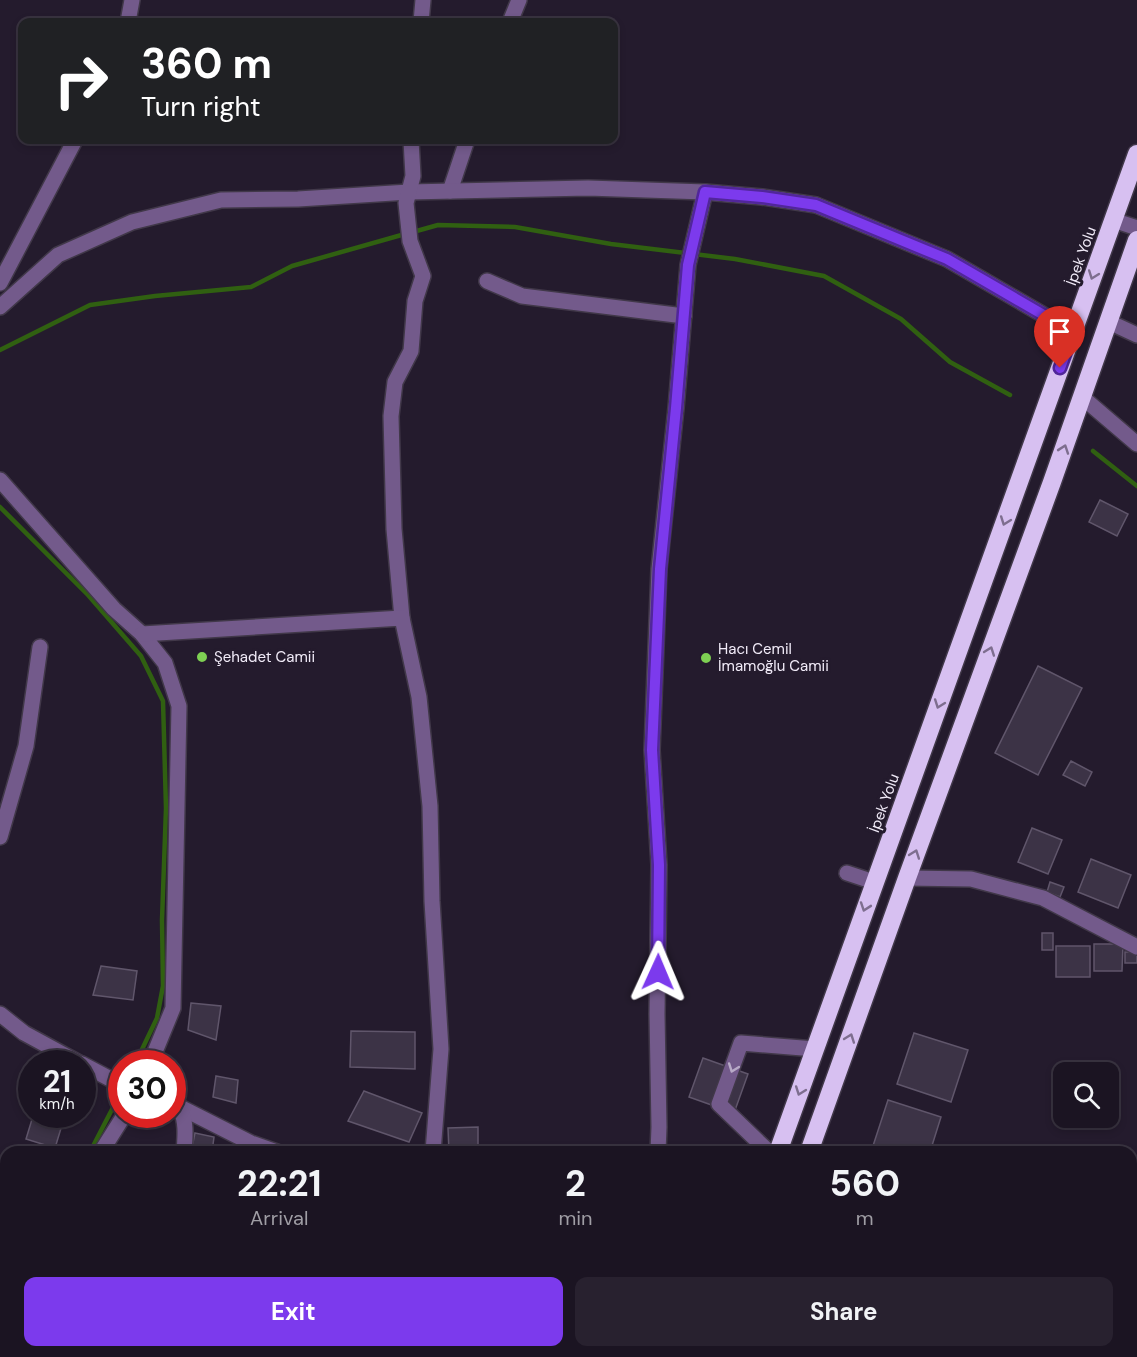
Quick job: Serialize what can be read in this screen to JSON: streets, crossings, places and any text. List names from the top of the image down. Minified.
{"streets":{"highway":["İpek Yolu"]},"places":["Şehadet Camii","Hacı Cemil İmamoğlu Camii"],"page":{"turn":["360 m","Turn right"],"speed":"21 km/h","limit":"30","eta":["22:21","Arrival","2","min","560","m"],"buttons":["Exit","Share"]}}
